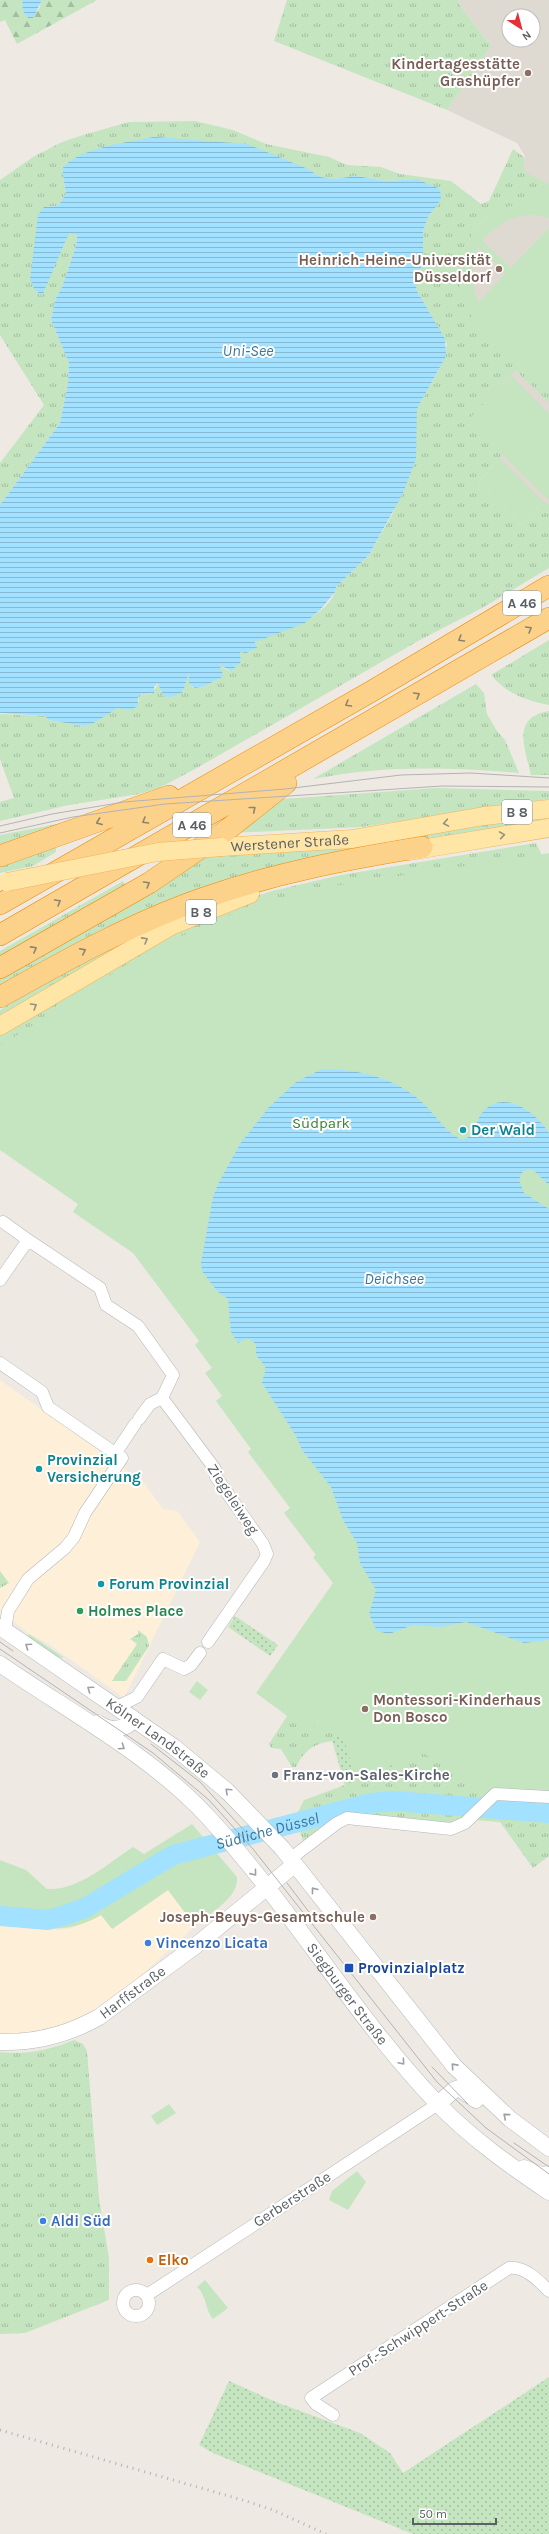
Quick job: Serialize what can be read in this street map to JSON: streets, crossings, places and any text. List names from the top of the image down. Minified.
{"streets":{"highway":["A 46"],"main road":["B 8","Werstener Straße","Kölner Landstraße","Harffstraße","Siegburger Straße"],"street":["Ziegeleiweg","Gerberstraße","Prof.-Schwippert-Straße"]},"crossings":[["Kölner Landstraße","Harffstraße"],["Kölner Landstraße","Siegburger Straße"],["Harffstraße","Siegburger Straße"],["Siegburger Straße","Gerberstraße"]],"water":["Uni-See","Deichsee","Südliche Düssel"],"parks":["Südpark"],"places":{"other":["Kindertagesstätte Grashüpfer","Heinrich-Heine-Universität Düsseldorf","Der Wald","Provinzial Versicherung","Forum Provinzial","Holmes Place","Montessori-Kinderhaus Don Bosco","Franz-von-Sales-Kirche","Joseph-Beuys-Gesamtschule","Vincenzo Licata","Aldi Süd","Elko"],"transit":["Provinzialplatz"]},"scale_bar":"50 m","north":"bottom right"}
